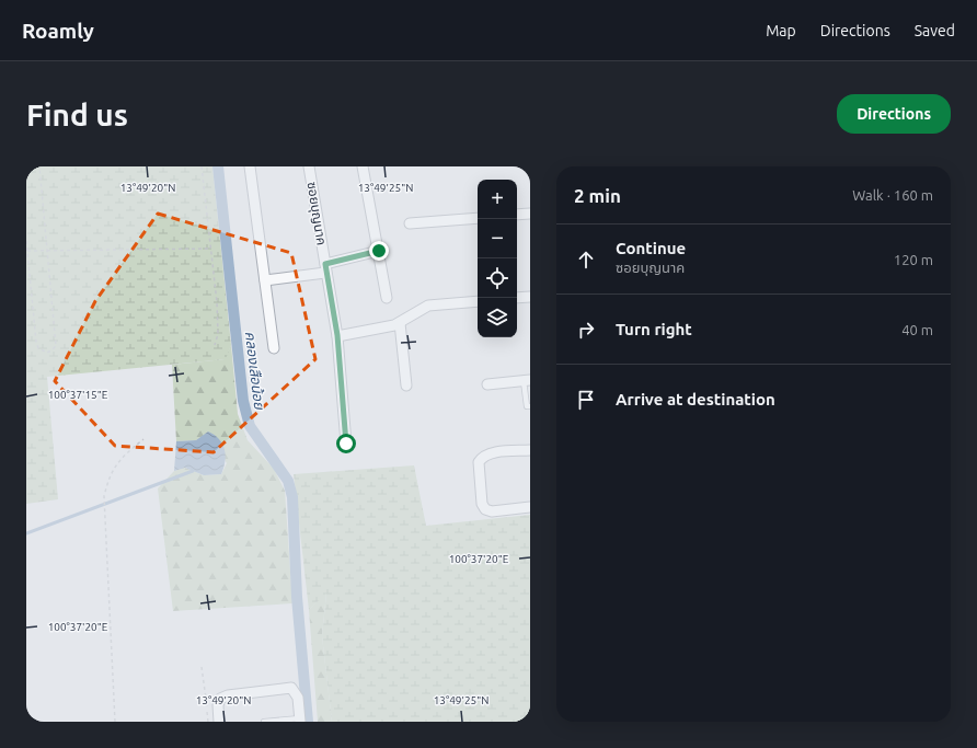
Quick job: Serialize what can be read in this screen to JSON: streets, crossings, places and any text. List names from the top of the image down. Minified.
{"streets":{"street":["ซอยบุญนาค"]},"water":["คลองเสือน้อย"],"page":{"header":"Roamly","nav":["Map","Directions","Saved"],"buttons":"Directions","title":"Find us","heading":["2 min","Walk · 160 m"],"map_buttons":["+","−"],"list":[["Continue","ซอยบุญนาค","120 m"],["Turn right","40 m"],"Arrive at destination"]},"coordinates":["13°49'20\"N","13°49'25\"N","100°37'15\"E","100°37'20\"E"]}
